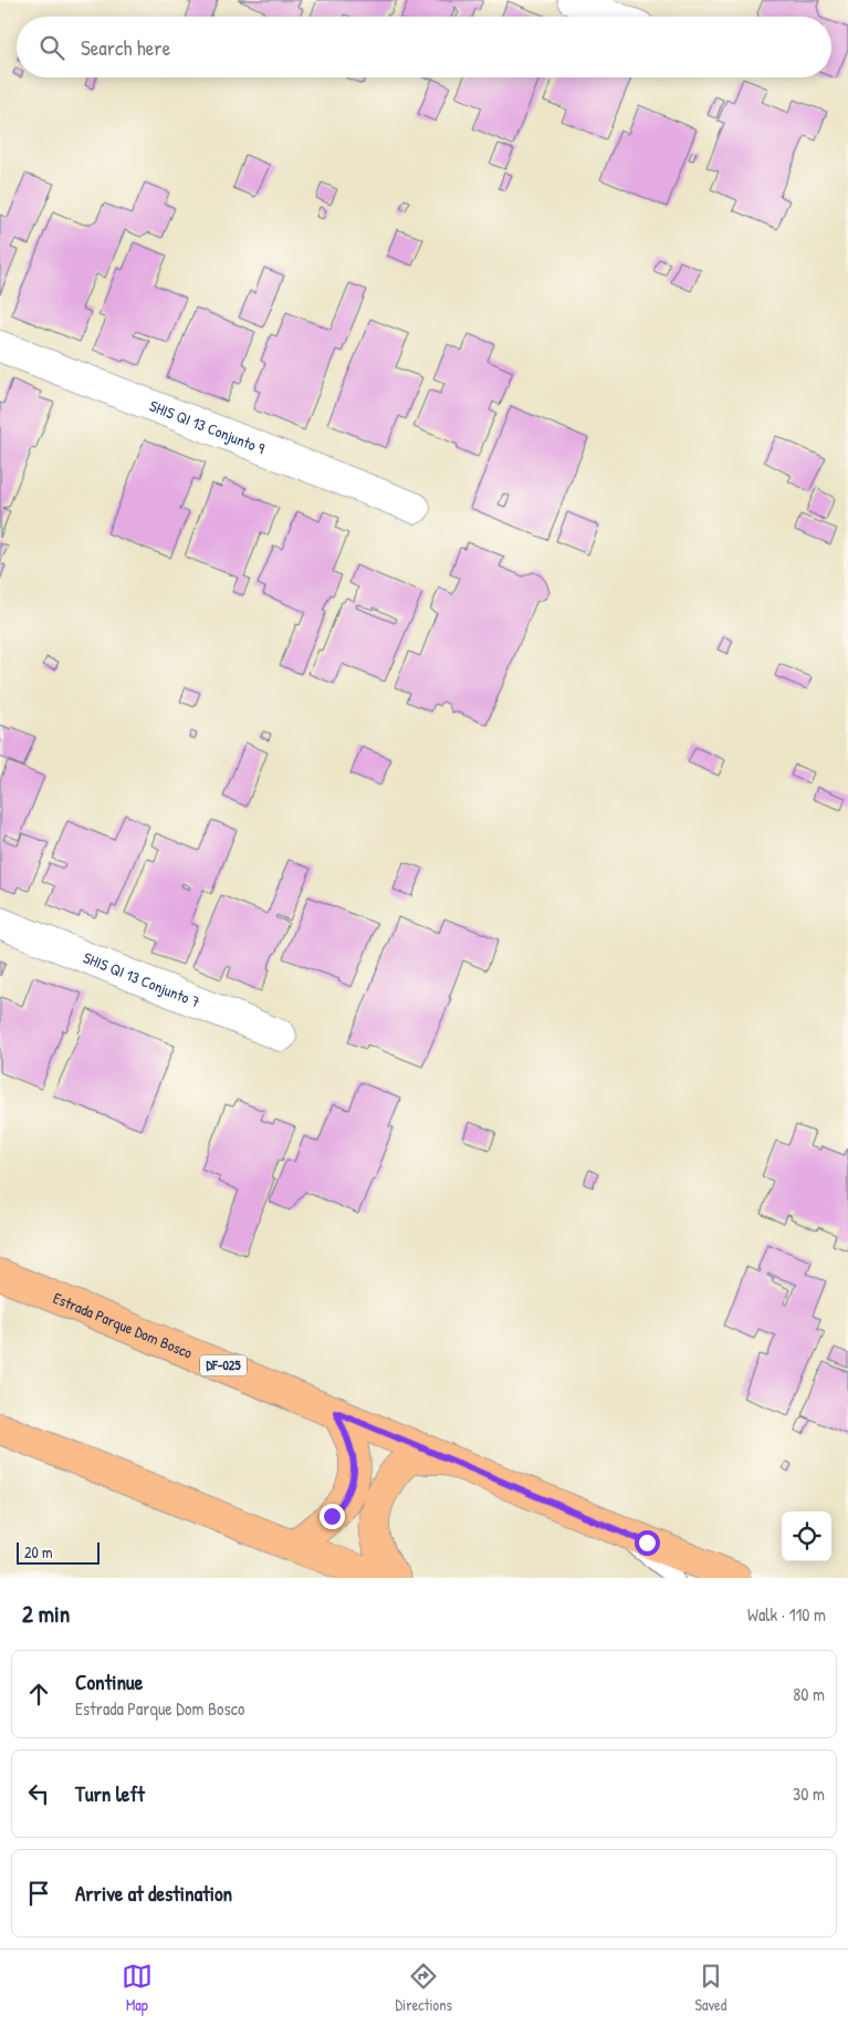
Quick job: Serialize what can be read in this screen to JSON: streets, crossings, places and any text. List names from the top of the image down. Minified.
{"streets":{"main road":["Estrada Parque Dom Bosco","DF-025"],"street":["SHIS QI 13 Conjunto 9","SHIS QI 13 Conjunto 7"]},"scale_bar":"20 m","page":{"search":"Search here","scale":"20 m","heading":["2 min","Walk · 110 m"],"list":[["Continue","Estrada Parque Dom Bosco","80 m"],["Turn left","30 m"],"Arrive at destination"],"nav":["Map","Directions","Saved"]}}
